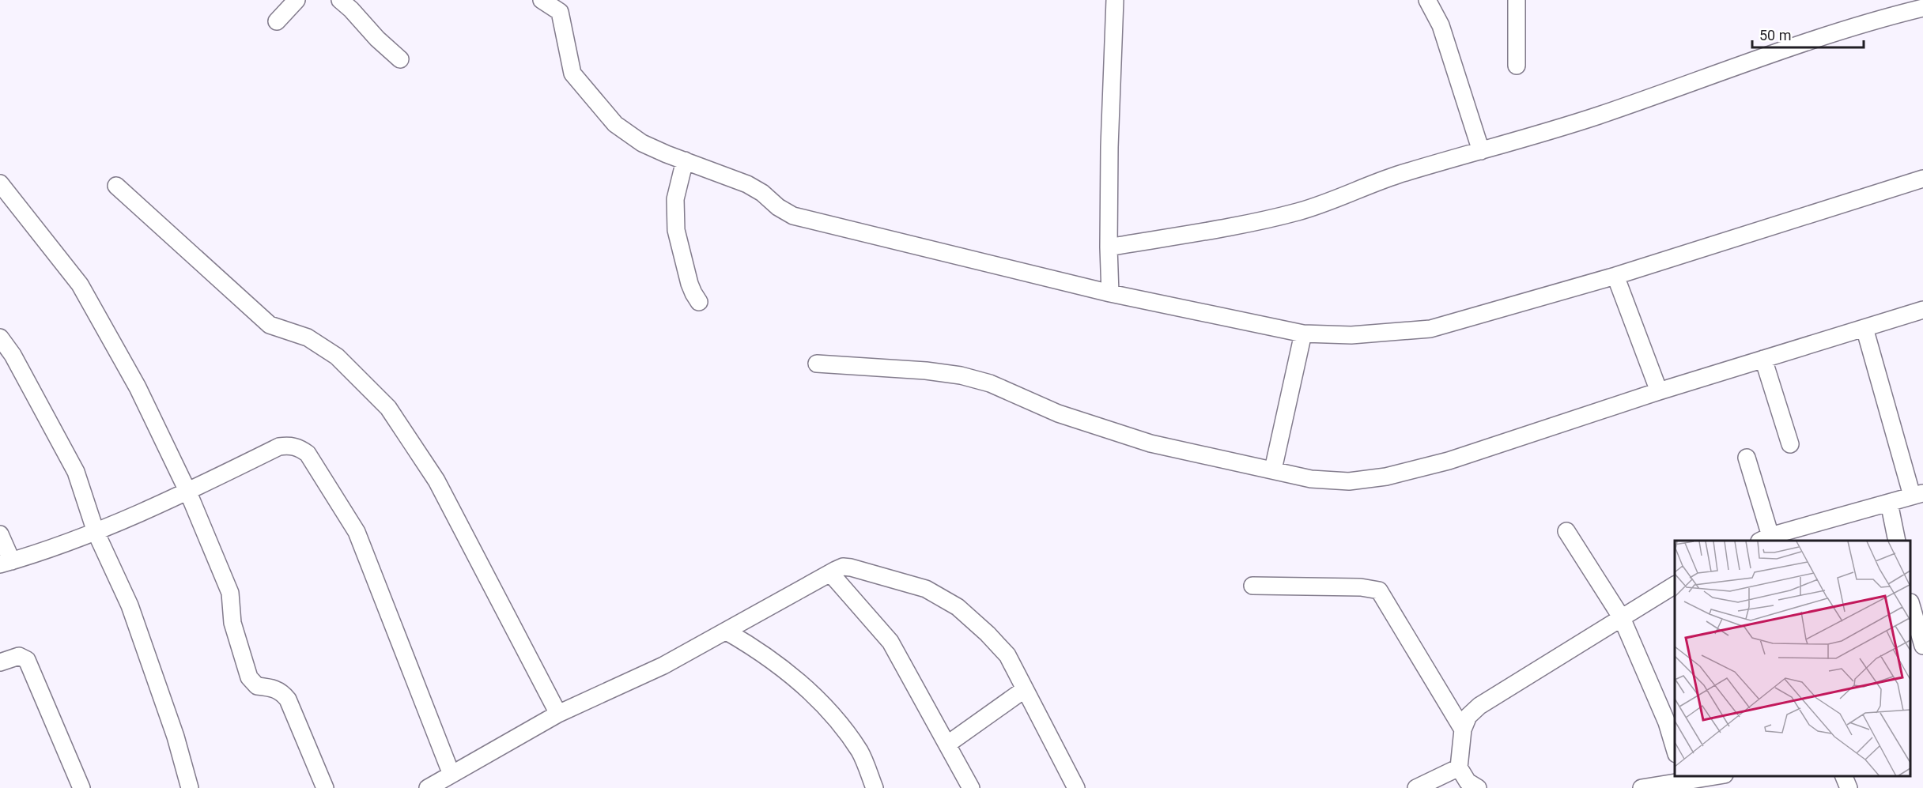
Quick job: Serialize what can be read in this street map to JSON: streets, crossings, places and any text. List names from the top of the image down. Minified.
{"scale_bar":"50 m"}
